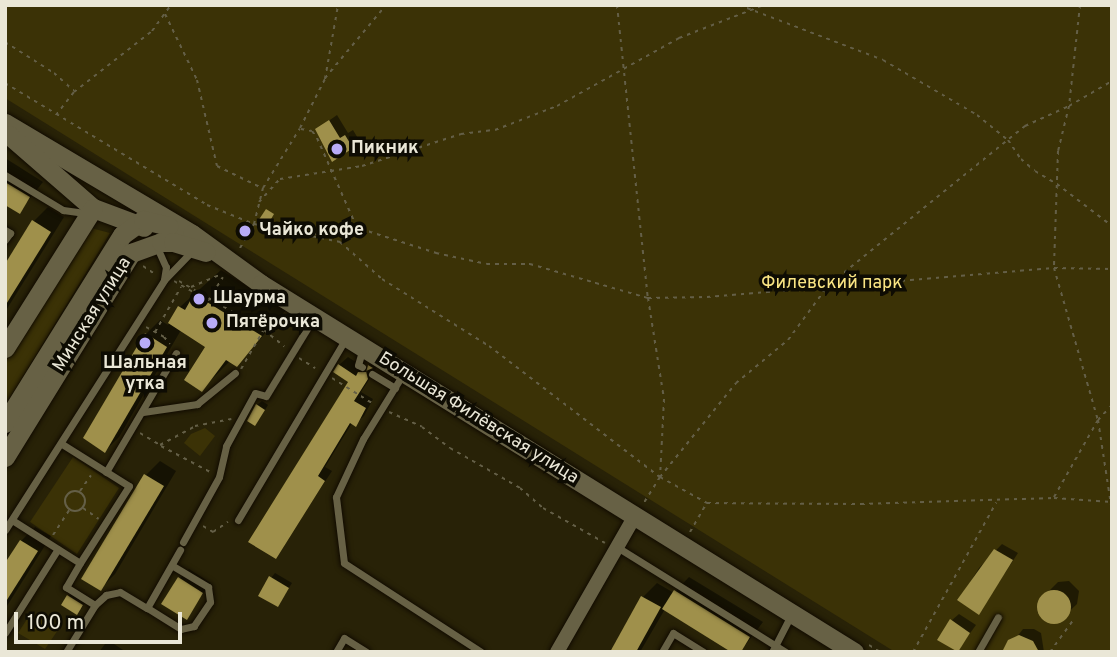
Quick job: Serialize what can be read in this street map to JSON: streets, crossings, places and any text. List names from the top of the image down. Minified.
{"streets":{"main road":["Минская улица","Большая Филёвская улица"]},"crossings":[["Минская улица","Большая Филёвская улица"]],"parks":["Филевский парк"],"places":["Пикник","Чайко кофе","Шаурма","Пятёрочка","Шальная утка"],"scale_bar":"100 m"}
